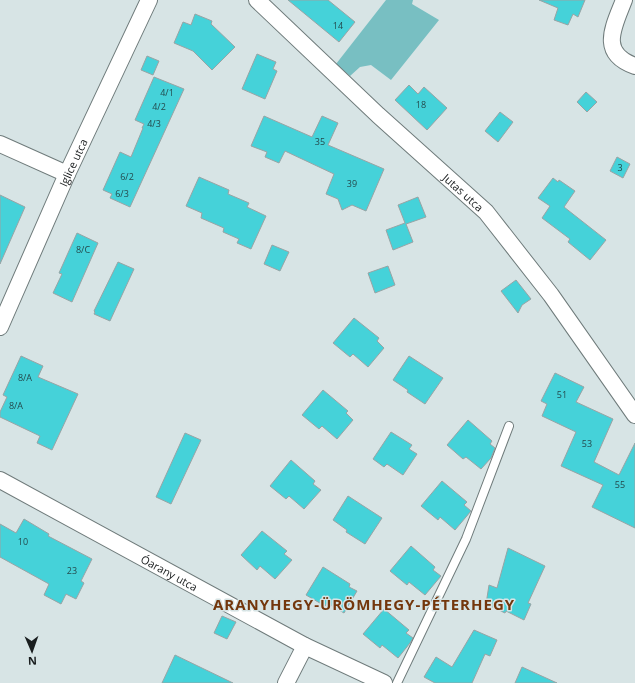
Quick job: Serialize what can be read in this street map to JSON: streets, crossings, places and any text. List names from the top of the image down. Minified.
{"streets":{"street":["Iglice utca","Jutas utca","Óarany utca"]},"districts":["ARANYHEGY-ÜRÖMHEGY-PÉTERHEGY"],"house_numbers":["14","4/1","18","4/2","4/3","35","3","6/2","39","6/3","8/C","8/A","51","8/A","53","55","10","23"],"north":"bottom"}
